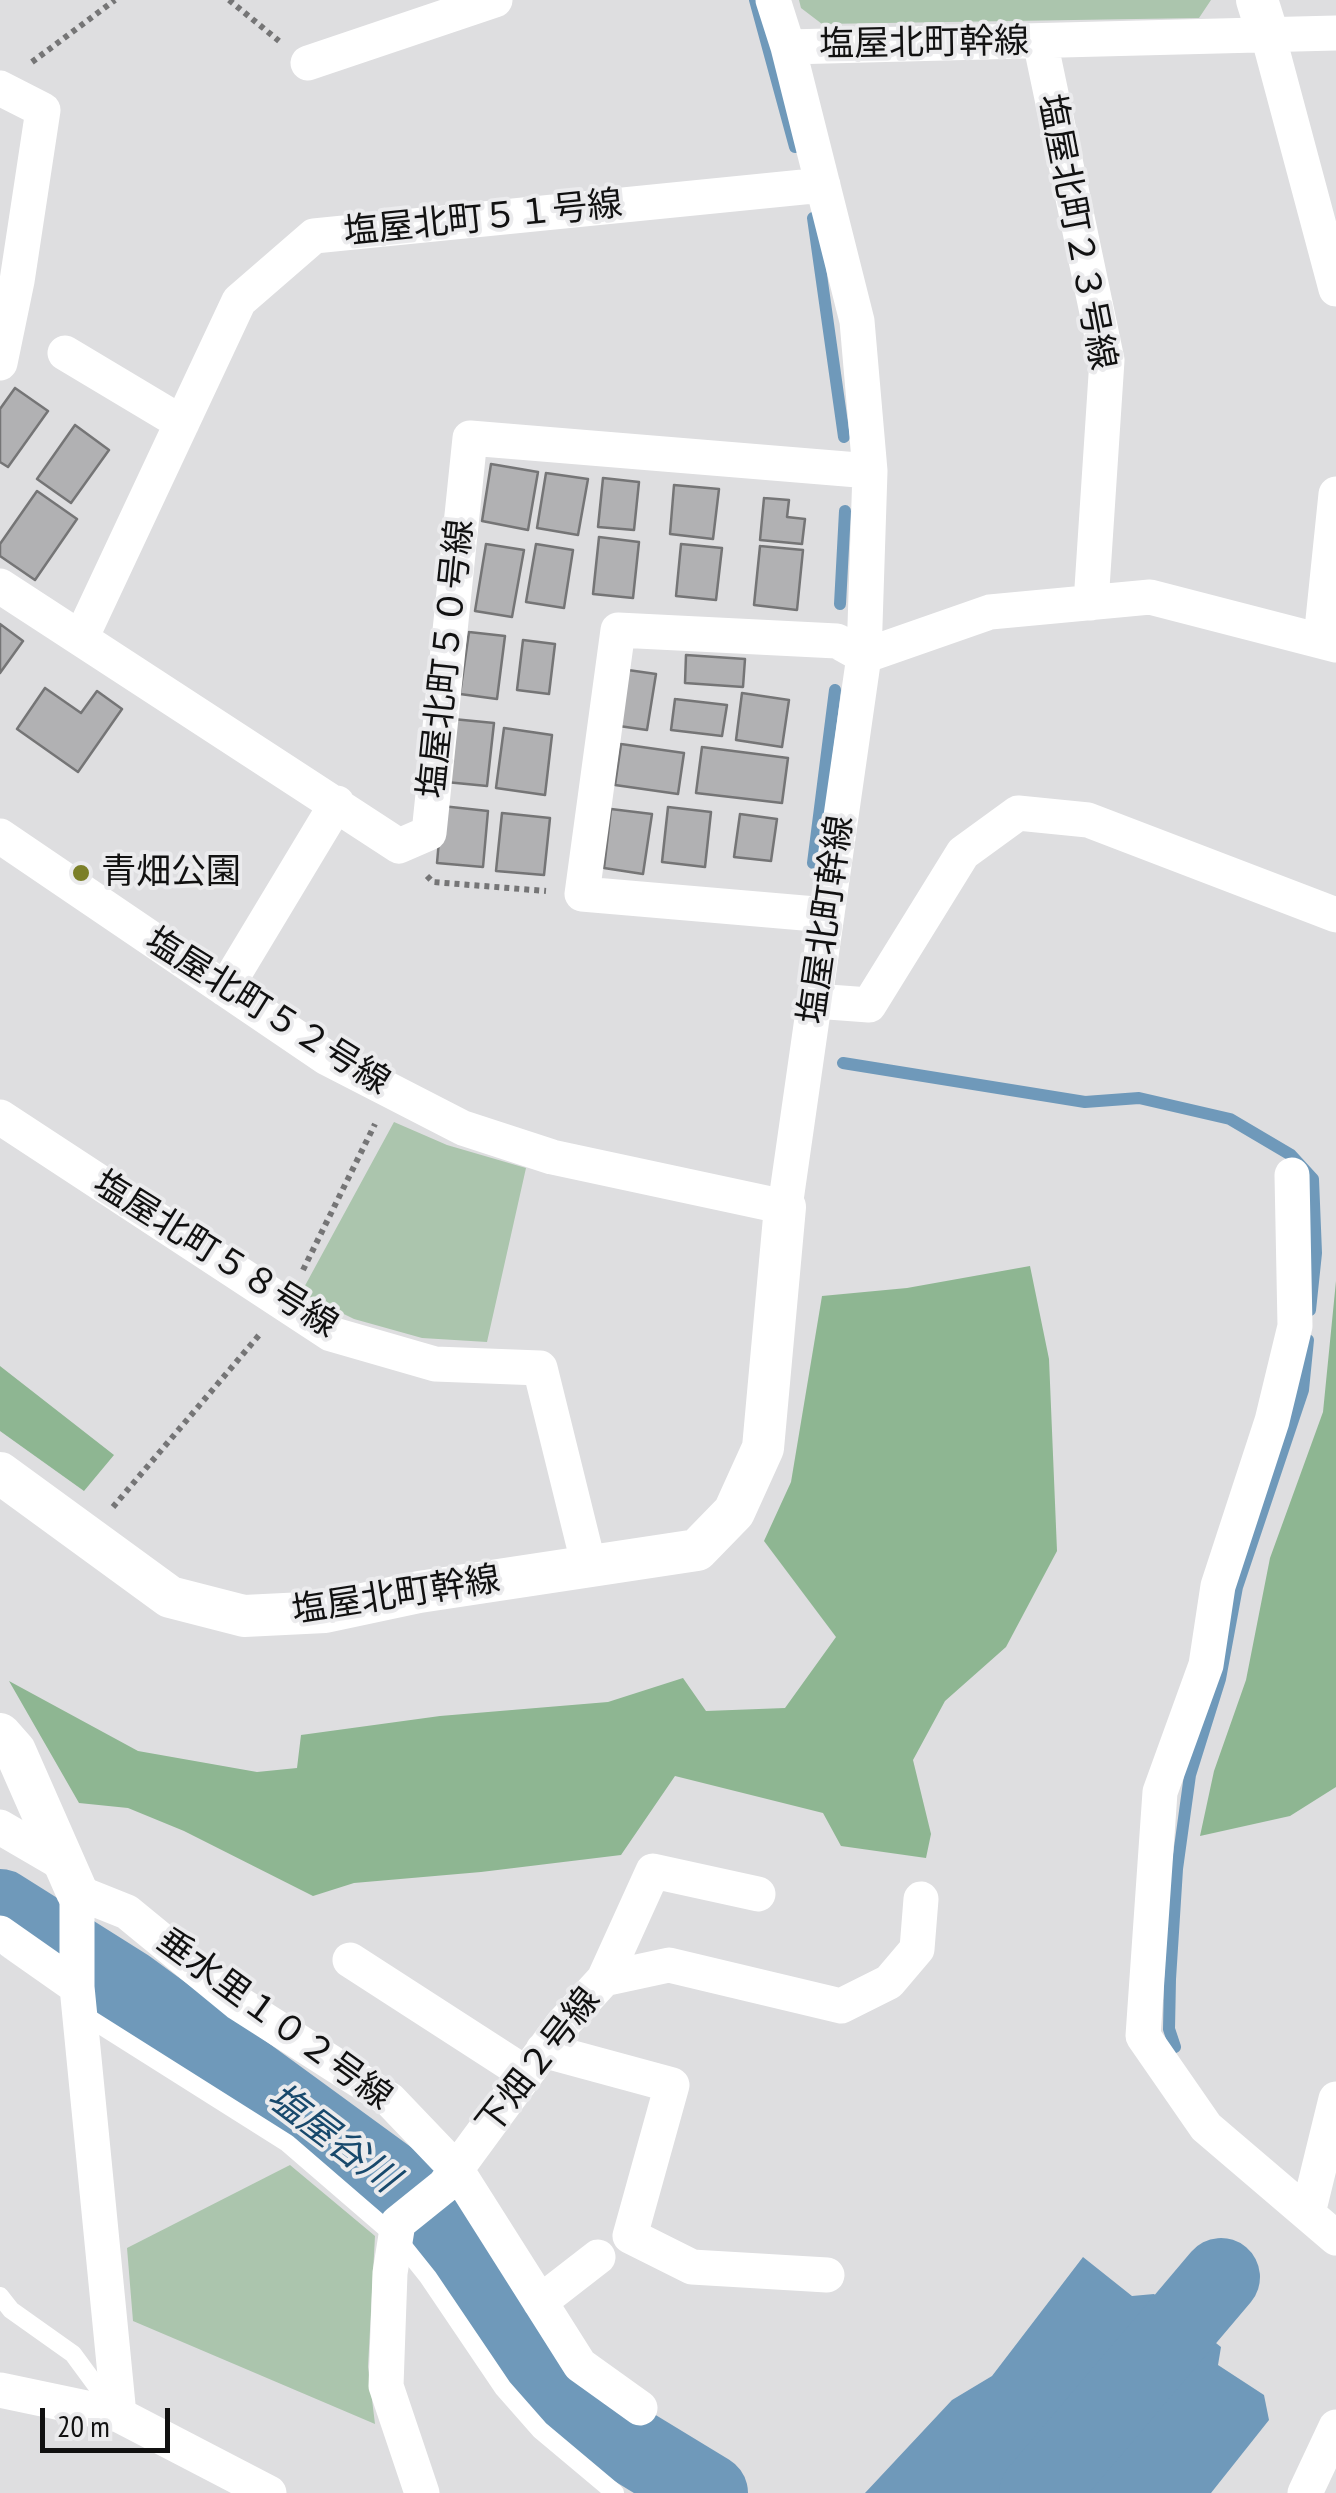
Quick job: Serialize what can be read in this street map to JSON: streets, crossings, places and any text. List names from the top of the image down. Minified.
{"streets":{"street":["塩屋北町幹線","塩屋北町５１号線","塩屋北町２３号線","塩屋北町５０号線","塩屋北町５２号線","塩屋北町５８号線","垂水里１０２号線","下畑２号線"]},"crossings":[["塩屋北町幹線","塩屋北町５１号線"],["塩屋北町幹線","塩屋北町２３号線"],["塩屋北町幹線","塩屋北町５０号線"],["塩屋北町幹線","塩屋北町５２号線"],["塩屋北町幹線","塩屋北町５８号線"],["塩屋北町５１号線","塩屋北町５０号線"],["垂水里１０２号線","下畑２号線"]],"water":["塩屋谷川"],"places":["青畑公園"],"scale_bar":"20 m"}
